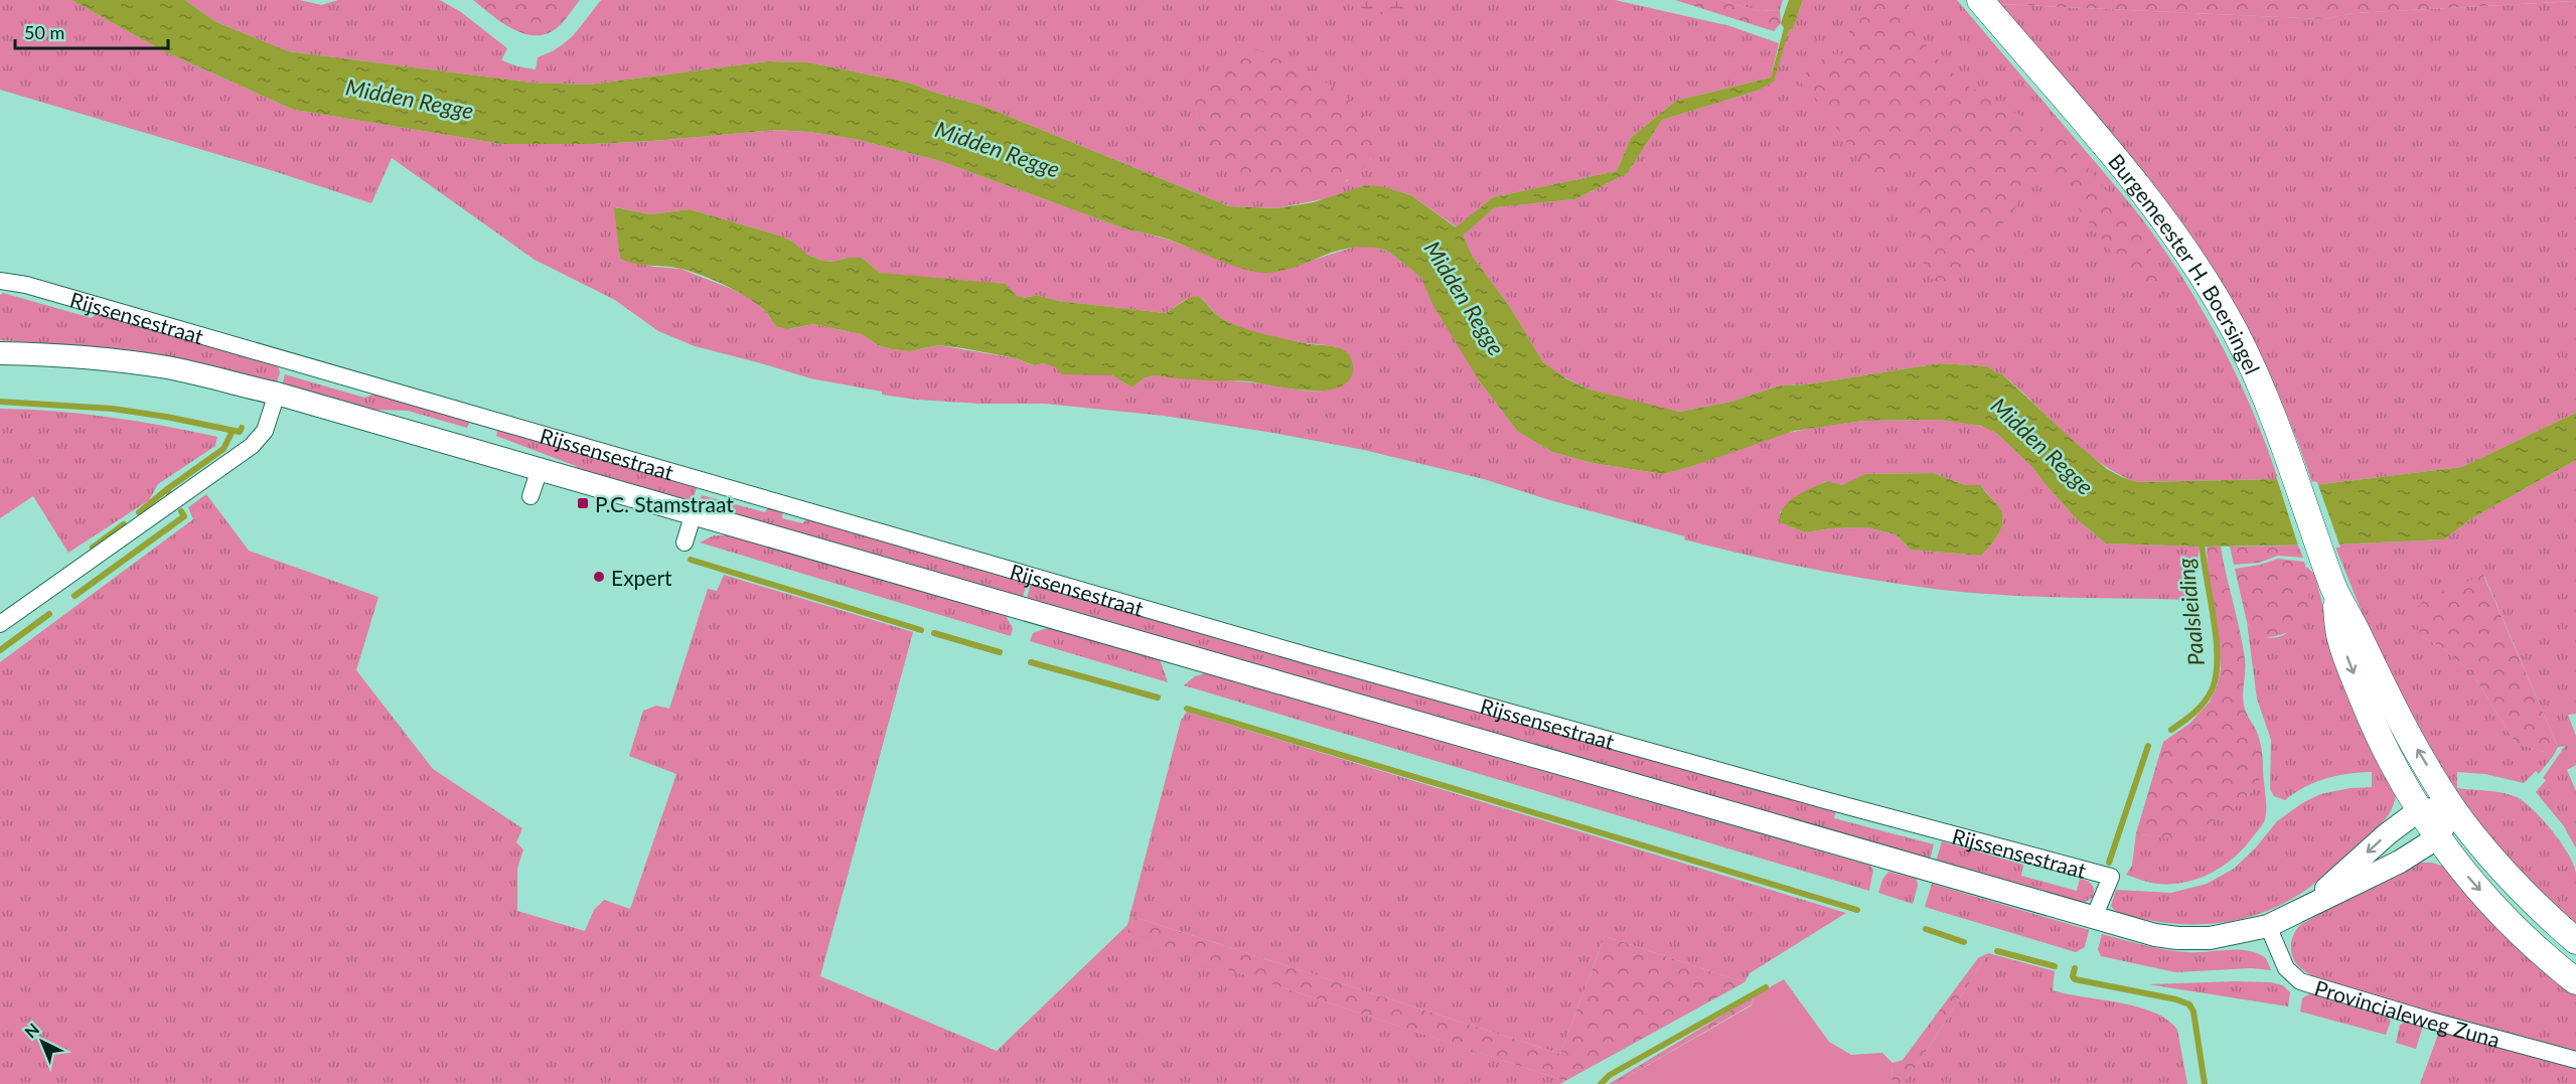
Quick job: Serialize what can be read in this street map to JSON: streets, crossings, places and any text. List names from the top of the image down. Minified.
{"streets":{"main road":["Burgemeester H. Boersingel","Rijssensestraat"],"street":["Provincialeweg Zuna"]},"crossings":[["Rijssensestraat","Provincialeweg Zuna"]],"water":["Midden Regge","Paalsleiding"],"places":{"transit":["P.C. Stamstraat"],"other":["Expert"]},"scale_bar":"50 m","north":"top left"}
